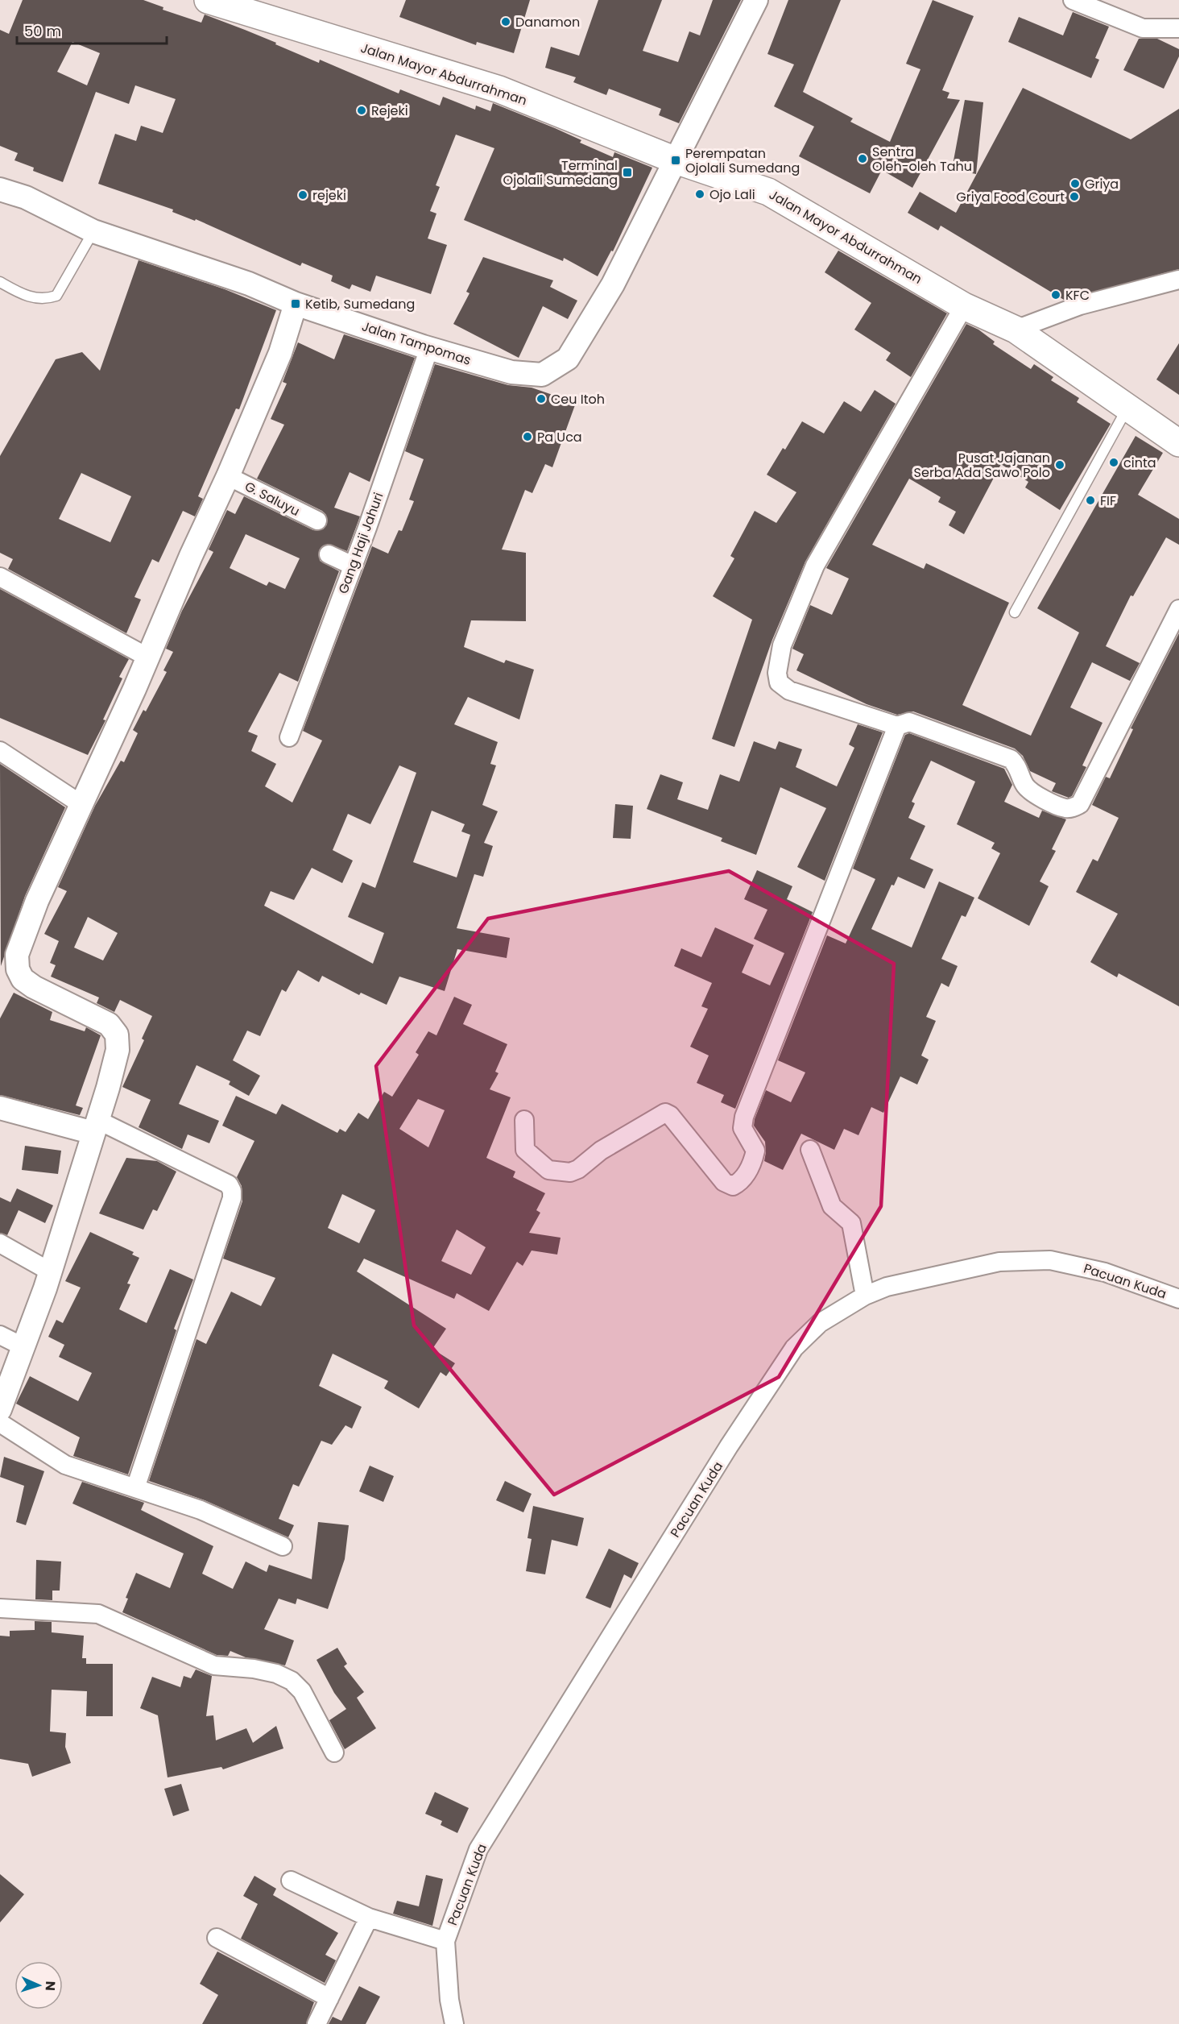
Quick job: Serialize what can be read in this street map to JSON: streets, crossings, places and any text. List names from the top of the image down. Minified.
{"streets":{"main road":["Jalan Mayor Abdurrahman"],"street":["Jalan Tampomas","G. Saluyu","Gang Haji Jahuri","Pacuan Kuda"]},"crossings":[["Jalan Mayor Abdurrahman","Jalan Tampomas"],["Jalan Tampomas","Gang Haji Jahuri"]],"places":{"other":["Danamon","Rejeki","Sentra Oleh-oleh Tahu","Griya","Ojo Lali","rejeki","Griya Food Court","KFC","Ceu Itoh","Pa Uca","cinta","Pusat Jajanan Serba Ada Sawo Polo","FIF"],"transit":["Perempatan Ojolali Sumedang","Terminal Ojolali Sumedang","Ketib, Sumedang"]},"scale_bar":"50 m","north":"right"}
